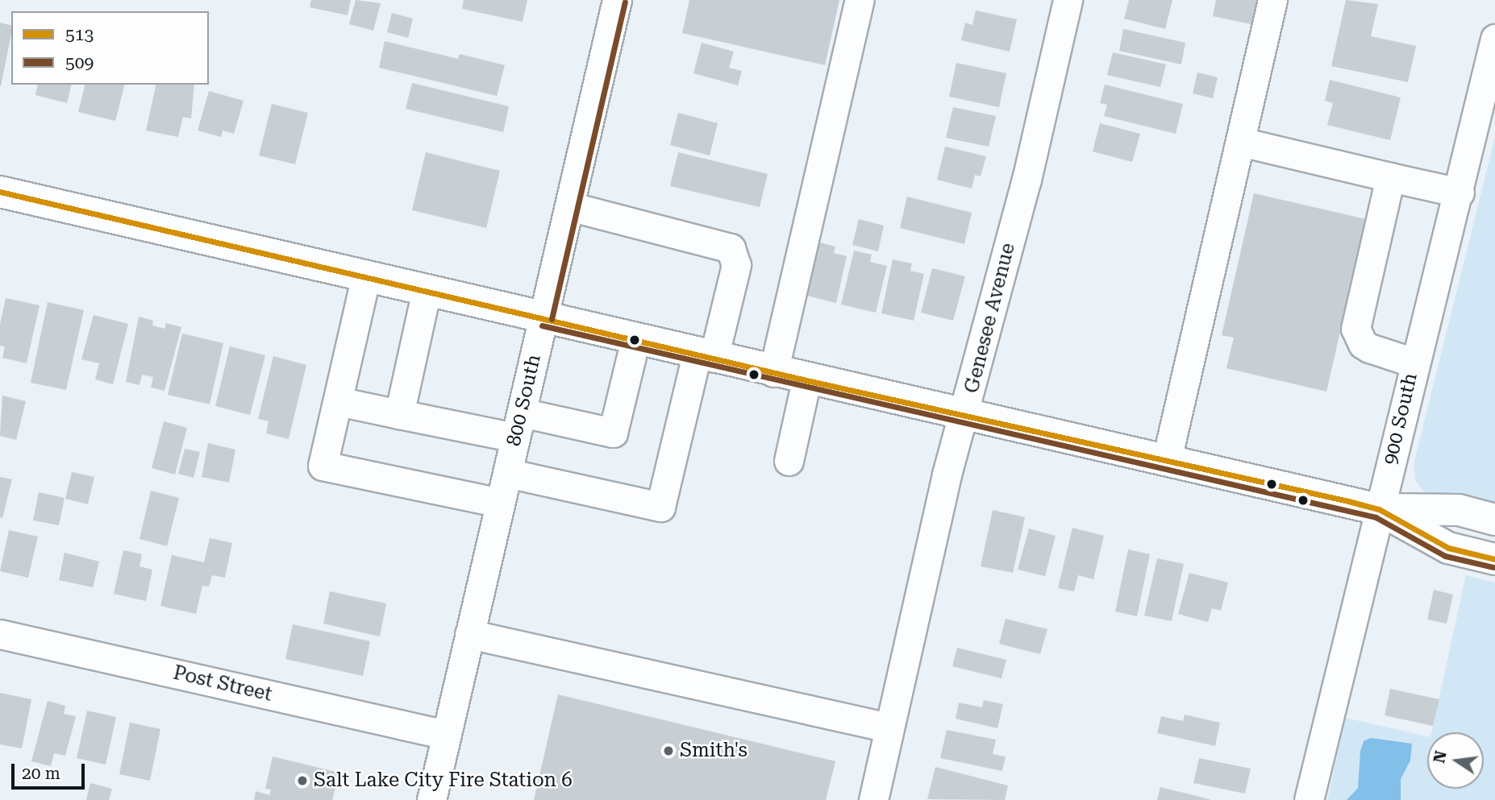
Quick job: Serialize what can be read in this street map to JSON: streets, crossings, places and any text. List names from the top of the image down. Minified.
{"streets":{"street":["Genesee Avenue","800 South","900 South","Post Street"]},"crossings":[["800 South","Post Street"]],"places":["Smith's","Salt Lake City Fire Station 6"],"lines":["transit line 509","transit line 513"],"legend":["513","509"],"scale_bar":"20 m","north":"left"}
